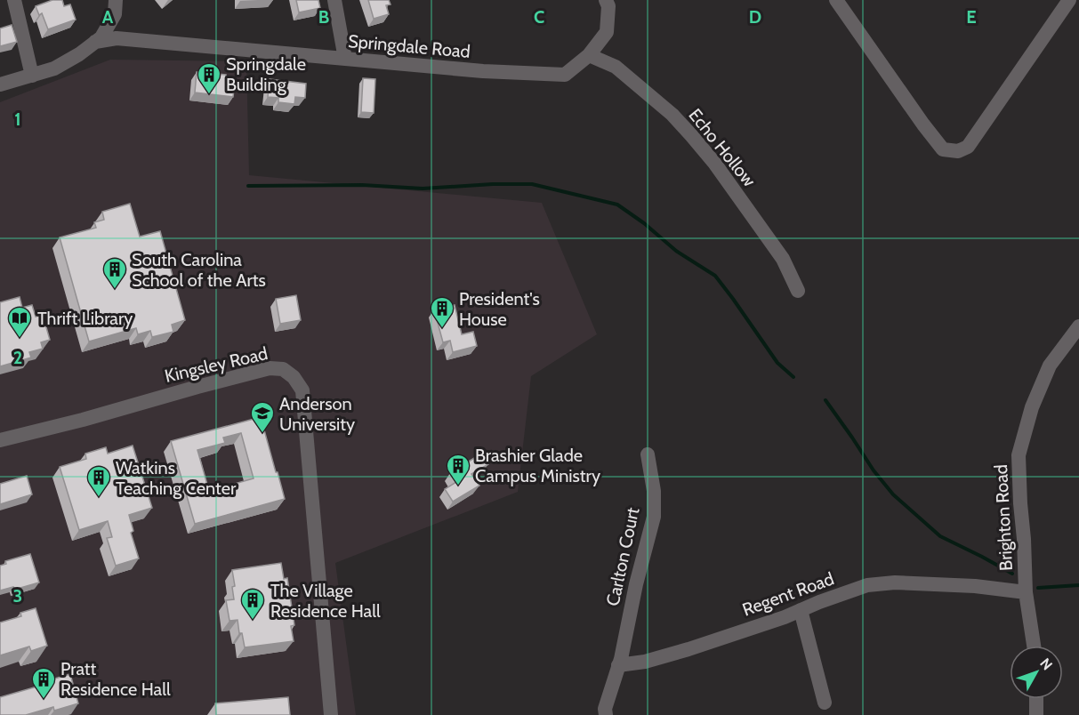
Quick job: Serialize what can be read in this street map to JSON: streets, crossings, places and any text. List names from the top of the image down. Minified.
{"streets":{"street":["Springdale Road","Echo Hollow","Kingsley Road","Brighton Road","Carlton Court","Regent Road"]},"crossings":[["Springdale Road","Echo Hollow"],["Brighton Road","Regent Road"],["Carlton Court","Regent Road"]],"places":{"building":["Springdale Building","South Carolina School of the Arts","President's House","Brashier Glade Campus Ministry","Watkins Teaching Center","The Village Residence Hall","Pratt Residence Hall"],"library":["Thrift Library"],"school or university":["Anderson University"]},"north":"top right","grid":{"columns":["A","B","C","D","E"],"rows":["1","2","3"]}}
